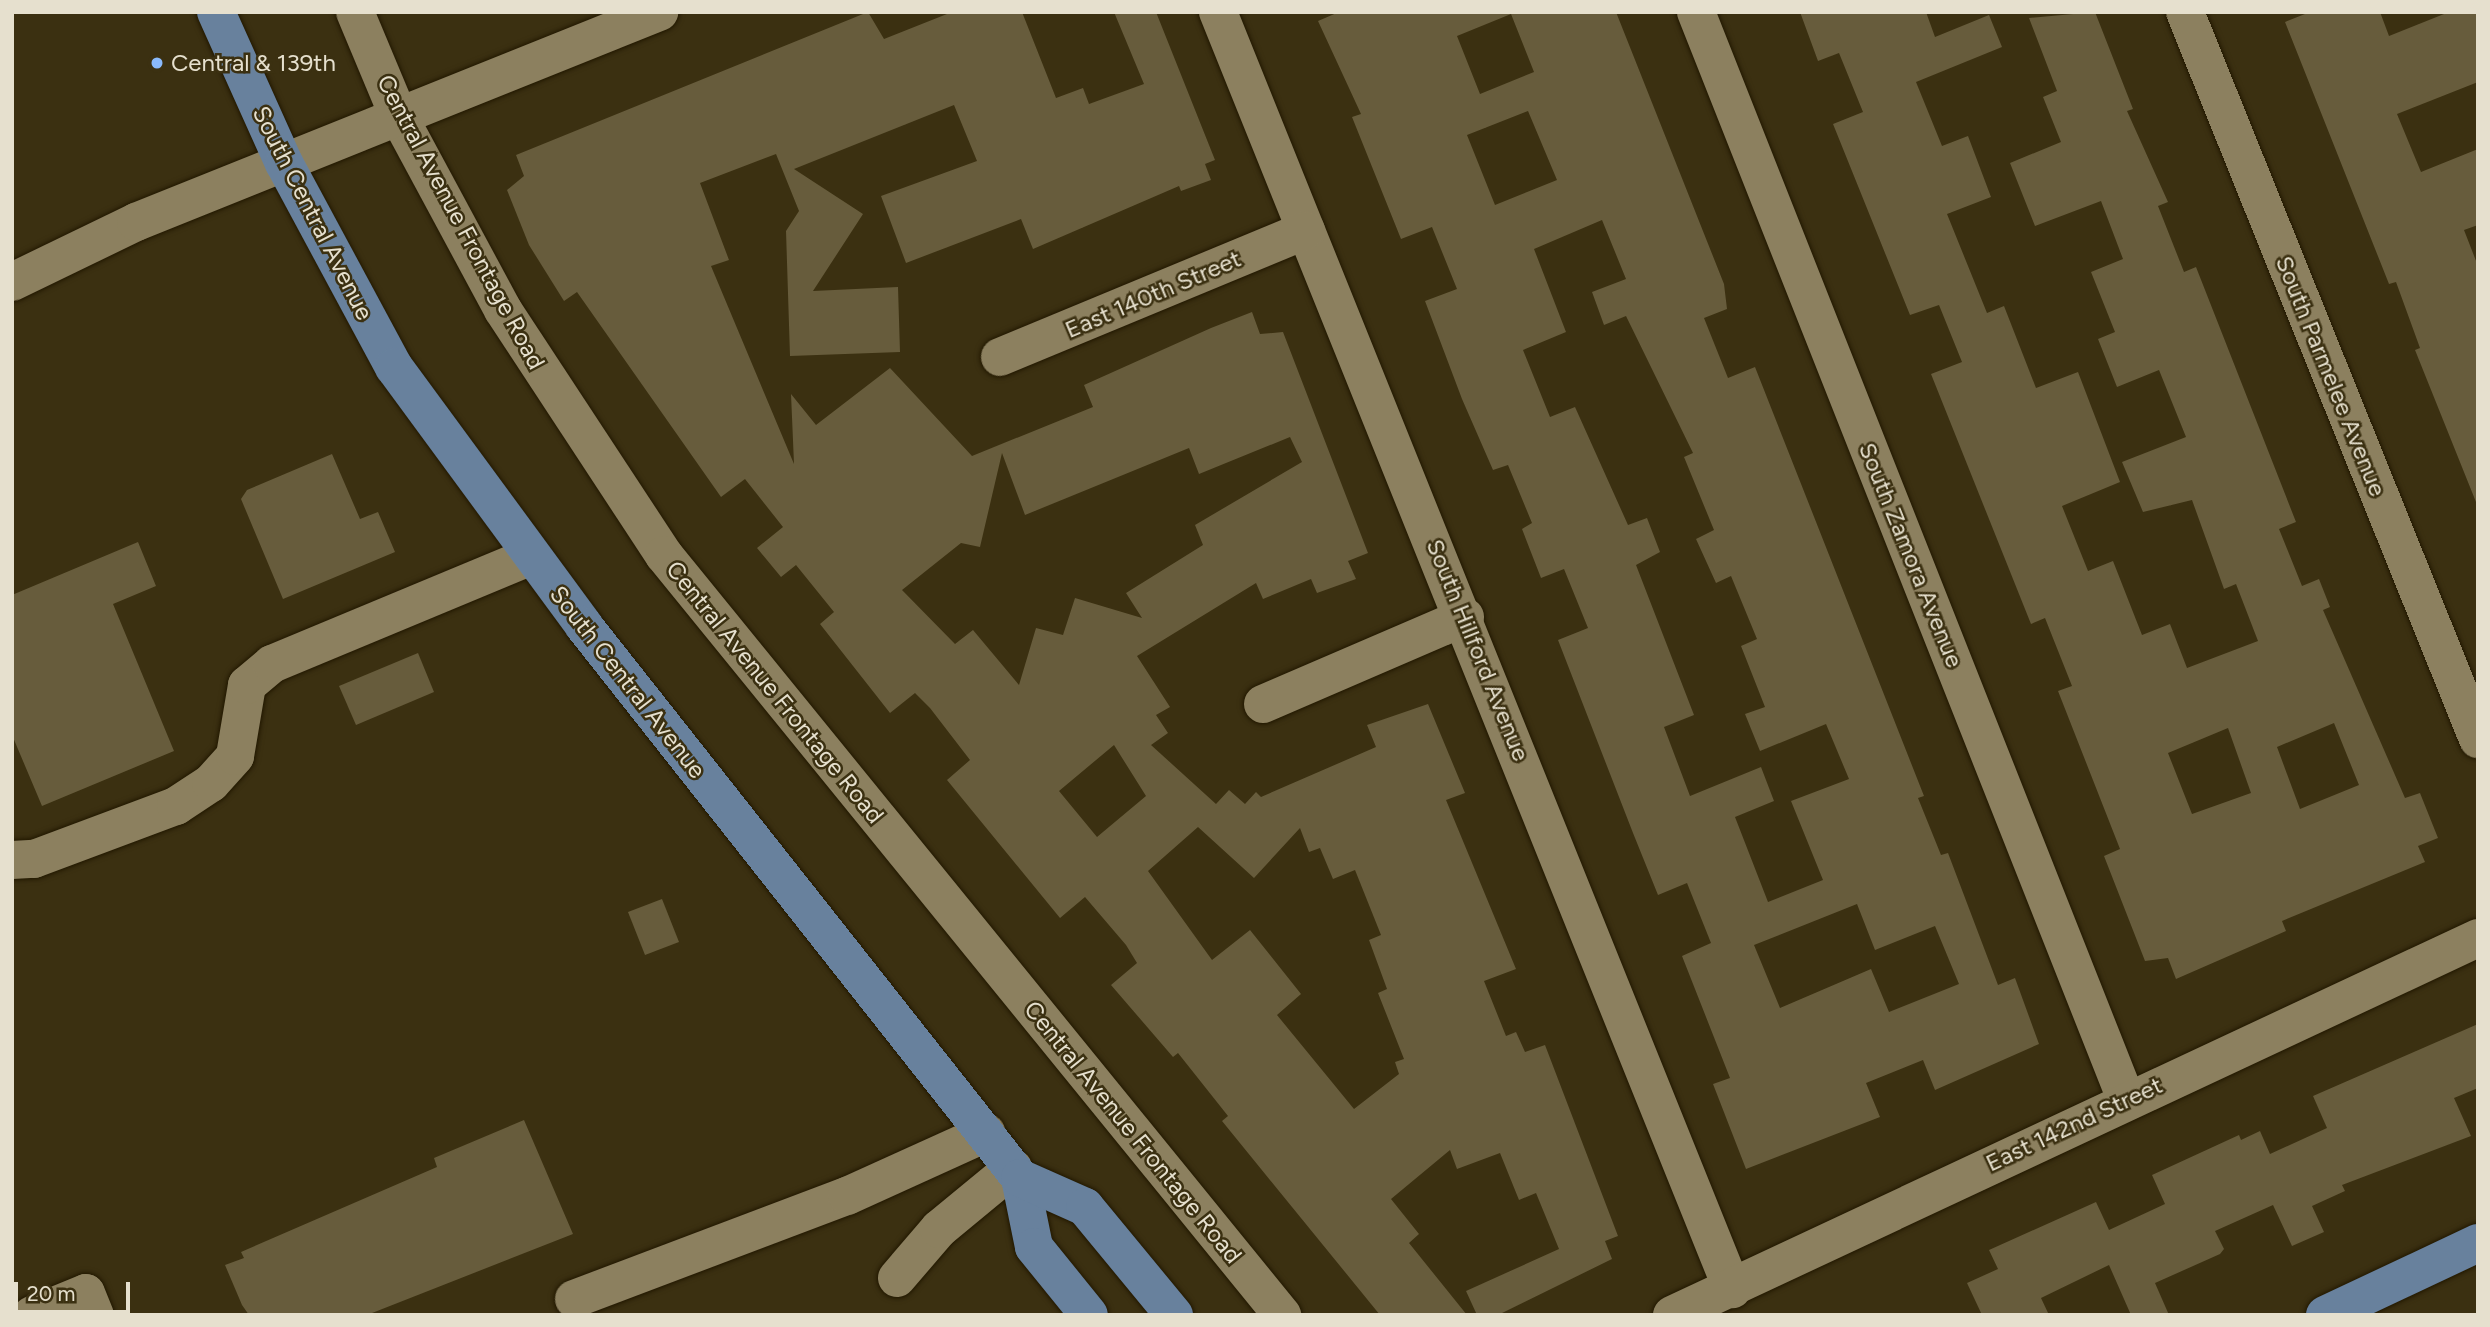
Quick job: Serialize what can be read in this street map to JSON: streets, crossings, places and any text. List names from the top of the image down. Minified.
{"streets":{"main road":["South Central Avenue"],"street":["Central Avenue Frontage Road","East 140th Street","South Parmelee Avenue","South Zamora Avenue","South Hillford Avenue","East 142nd Street"]},"crossings":[["East 140th Street","South Hillford Avenue"],["South Zamora Avenue","East 142nd Street"],["South Hillford Avenue","East 142nd Street"]],"places":["Central & 139th"],"scale_bar":"20 m"}
